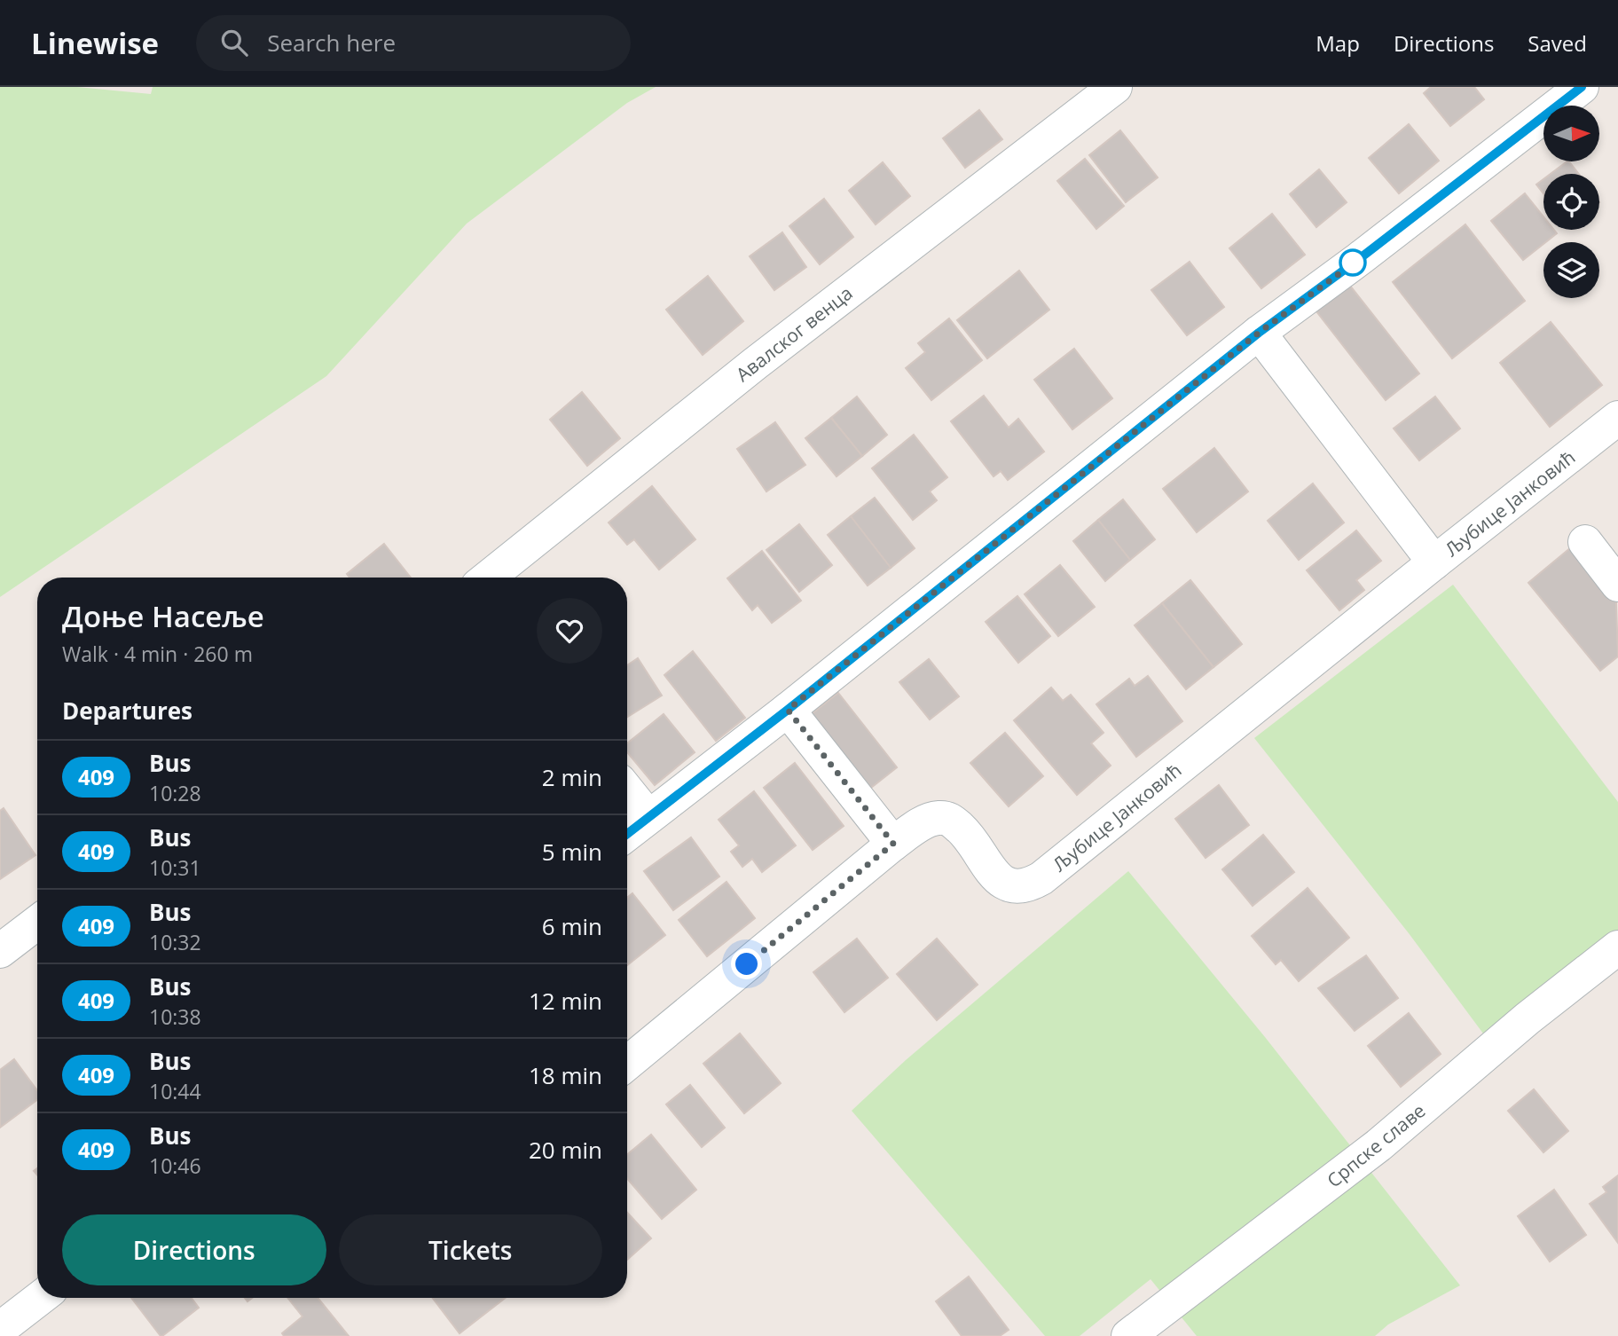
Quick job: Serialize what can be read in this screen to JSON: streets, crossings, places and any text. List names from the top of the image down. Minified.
{"streets":{"street":["Авалског венца","Љубице Јанковић","Српске славе"]},"lines":["bus line 409"],"north":"right","page":{"header":"Linewise","search":"Search here","nav":["Map","Directions","Saved"],"heading":[["Доње Насеље","Walk · 4 min · 260 m"],"Departures"],"list":[{"mark":"409","name":"Bus","note":"10:28","value":"2 min"},{"mark":"409","name":"Bus","note":"10:31","value":"5 min"},{"mark":"409","name":"Bus","note":"10:32","value":"6 min"},{"mark":"409","name":"Bus","note":"10:38","value":"12 min"},{"mark":"409","name":"Bus","note":"10:44","value":"18 min"},{"mark":"409","name":"Bus","note":"10:46","value":"20 min"}],"buttons":["Directions","Tickets"]}}
